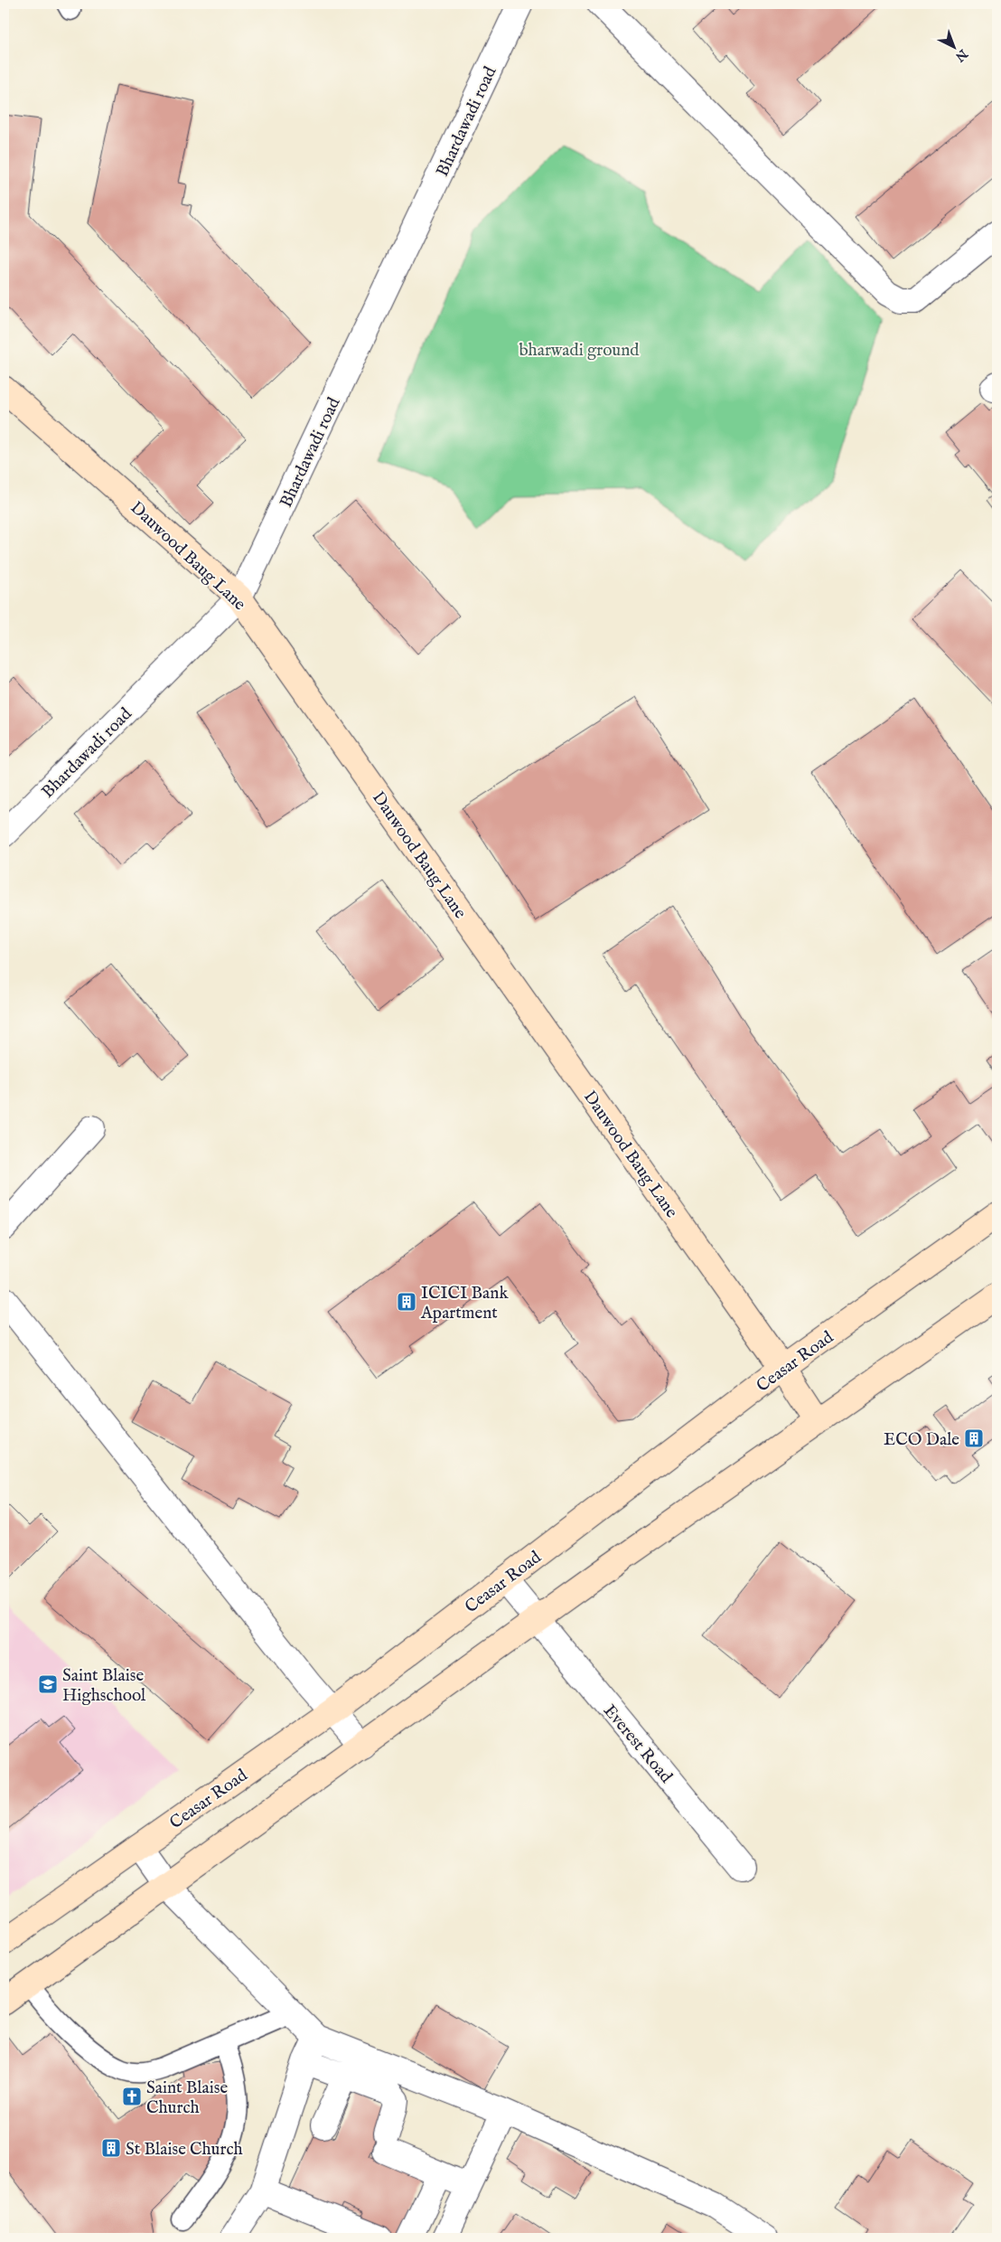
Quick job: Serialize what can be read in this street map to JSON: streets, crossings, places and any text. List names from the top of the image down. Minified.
{"streets":{"main road":["Dauwood Baug Lane","Ceasar Road"],"street":["Bhardawadi road","Everest Road"]},"crossings":[["Bhardawadi road","Dauwood Baug Lane"],["Dauwood Baug Lane","Ceasar Road"],["Ceasar Road","Everest Road"]],"parks":["bharwadi ground"],"places":{"building":["ICICI Bank Apartment","ECO Dale","St Blaise Church"],"school or university":["Saint Blaise Highschool"],"church":["Saint Blaise Church"]},"north":"bottom right"}
